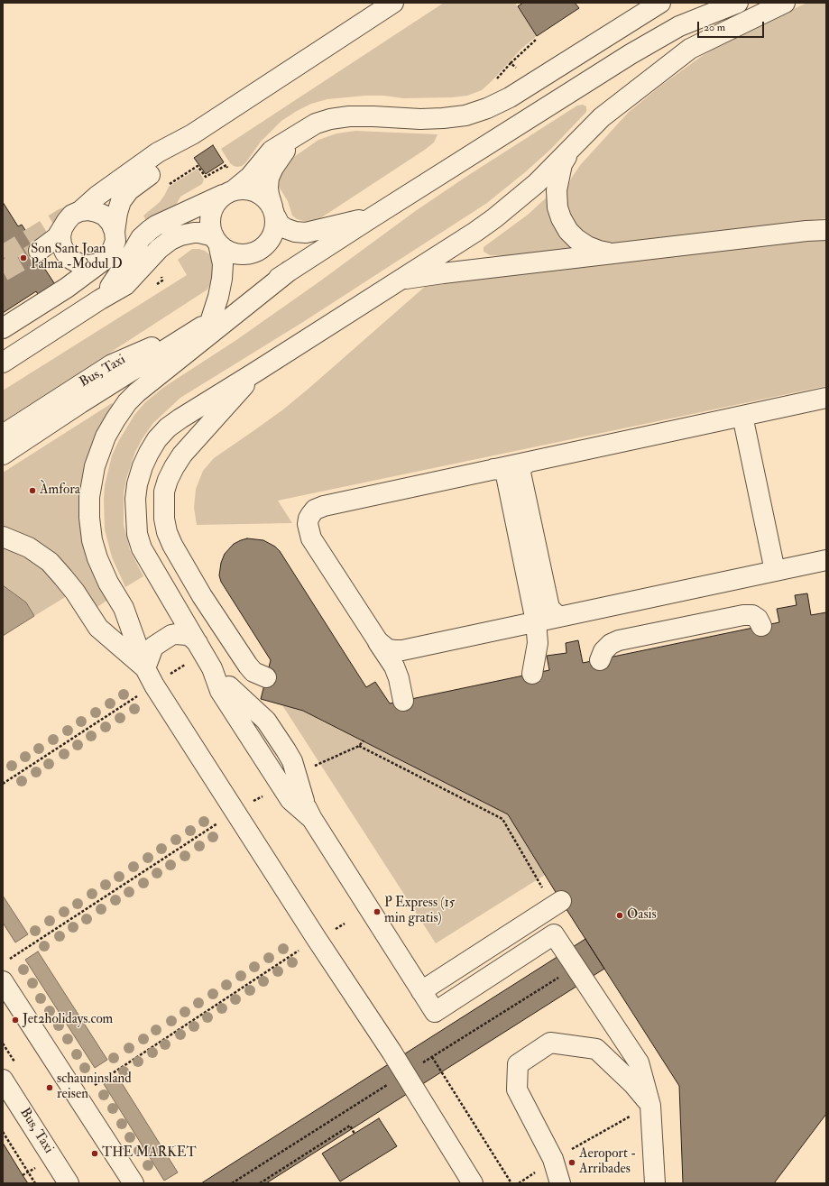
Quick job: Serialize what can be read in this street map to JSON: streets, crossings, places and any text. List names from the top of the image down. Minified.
{"streets":{"street":["Bus, Taxi"]},"places":["Son Sant Joan Palma -Mòdul D","Àmfora","P Express (15 min gratis)","Oasis","Jet2holidays.com","schauninsland reisen","THE MARKET","Aeroport - Arribades"],"scale_bar":"20 m"}
